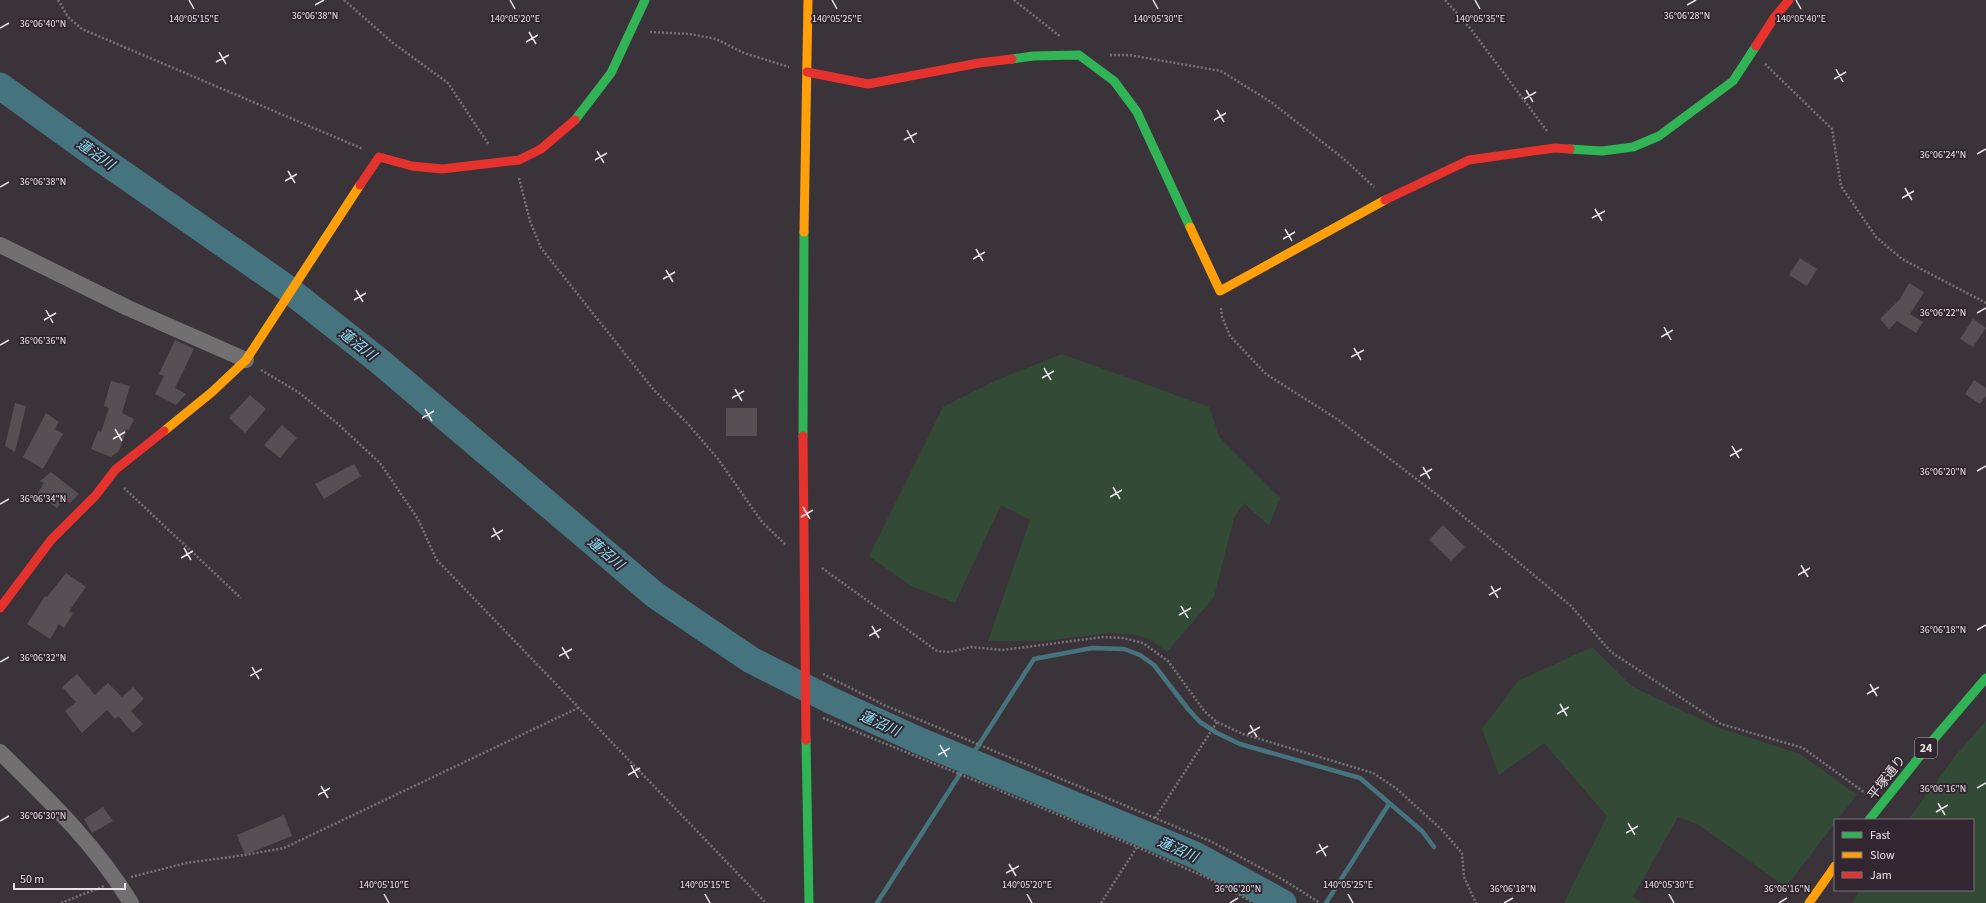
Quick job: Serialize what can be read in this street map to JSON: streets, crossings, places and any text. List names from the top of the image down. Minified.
{"streets":{"street":["24","平塚通り"]},"water":["蓮沼川"],"legend":["Fast","Slow","Jam"],"scale_bar":"50 m","coordinates":["36°06'38\"N","36°06'28\"N","140°05'15\"E","140°05'20\"E","140°05'25\"E","140°05'30\"E","140°05'35\"E","140°05'40\"E","36°06'40\"N","36°06'24\"N","36°06'22\"N","36°06'36\"N","36°06'20\"N","36°06'34\"N","36°06'18\"N","36°06'32\"N","36°06'16\"N","36°06'30\"N","140°05'10\"E"]}
